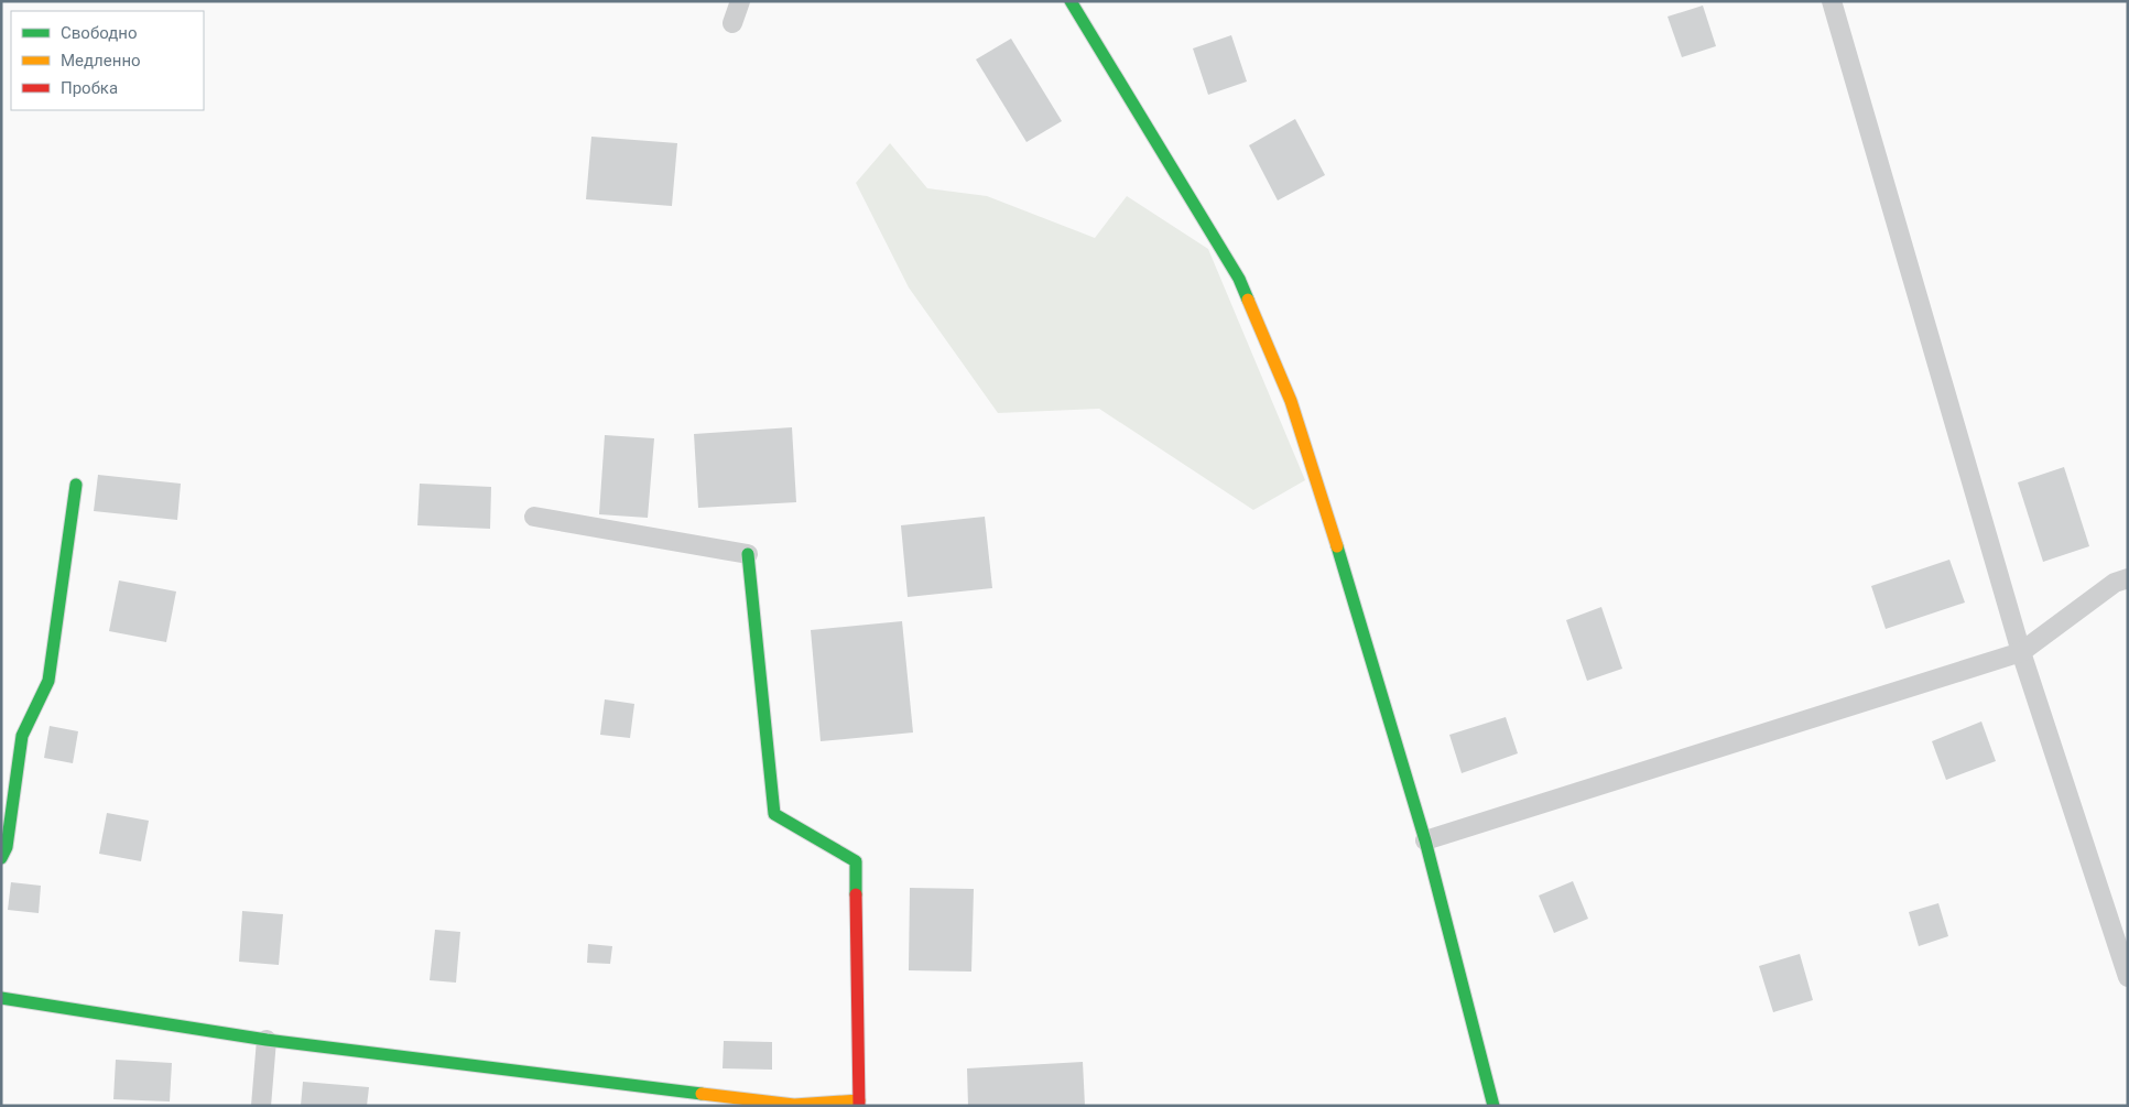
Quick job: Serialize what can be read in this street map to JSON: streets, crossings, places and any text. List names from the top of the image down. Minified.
{"legend":["Свободно","Медленно","Пробка"]}
